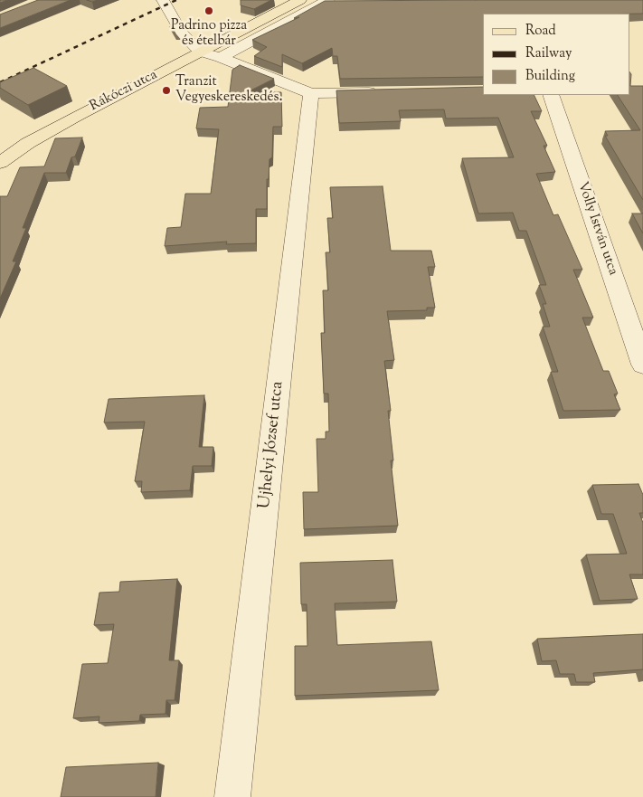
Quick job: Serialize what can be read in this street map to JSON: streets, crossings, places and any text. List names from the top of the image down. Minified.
{"streets":{"main road":["Rákóczi utca"],"street":["Volly István utca","Ujhelyi József utca"]},"places":["Padrino pizza és ételbár","Tranzit Vegyeskereskedés."],"legend":["Road","Railway","Building"]}
